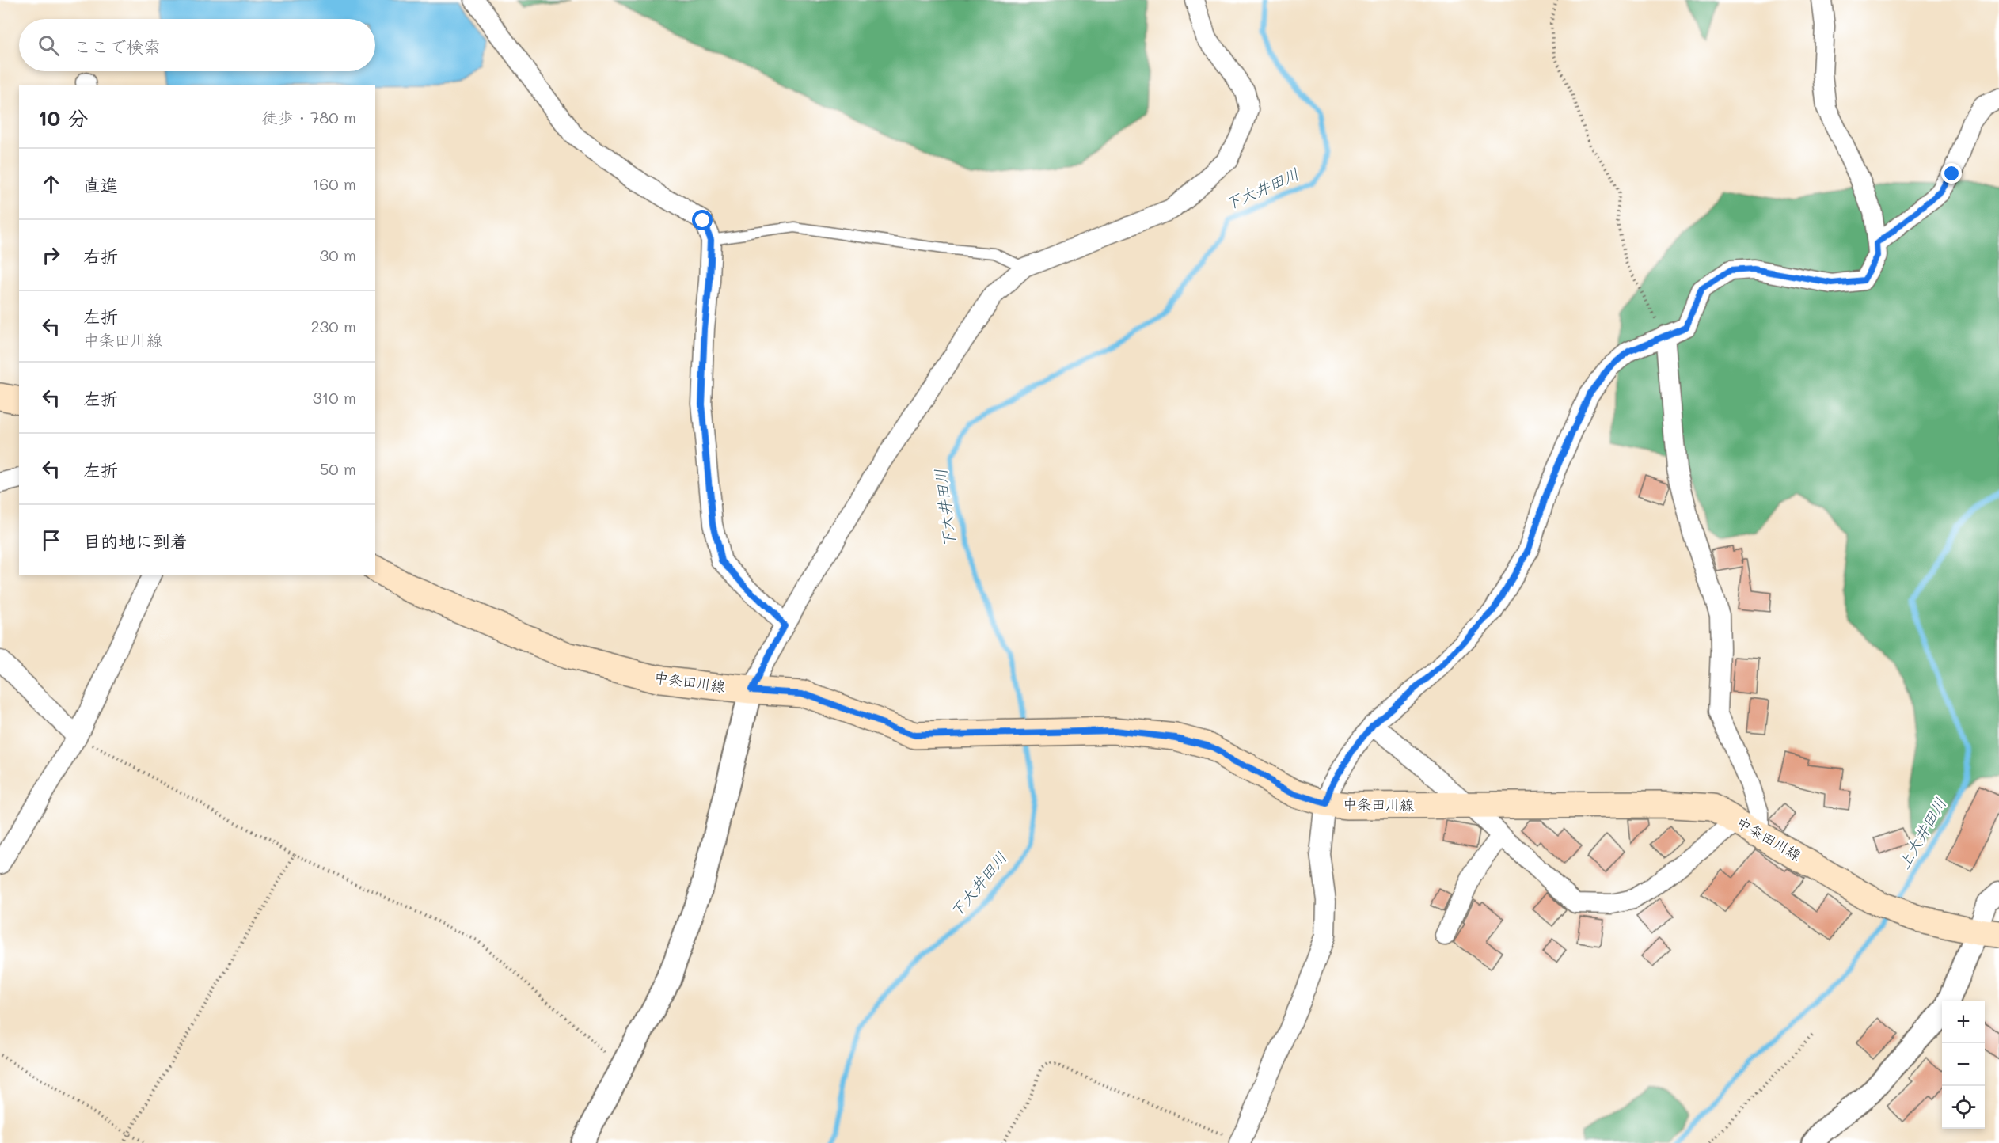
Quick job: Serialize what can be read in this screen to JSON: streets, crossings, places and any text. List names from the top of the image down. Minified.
{"streets":{"main road":["中条田川線"]},"water":["下大井田川","上大井田川"],"page":{"search":"ここで検索","heading":["10 分","徒歩 · 780 m"],"list":[["直進","160 m"],["右折","30 m"],["左折","中条田川線","230 m"],["左折","310 m"],["左折","50 m"],"目的地に到着"],"map_buttons":["+","−"]}}
